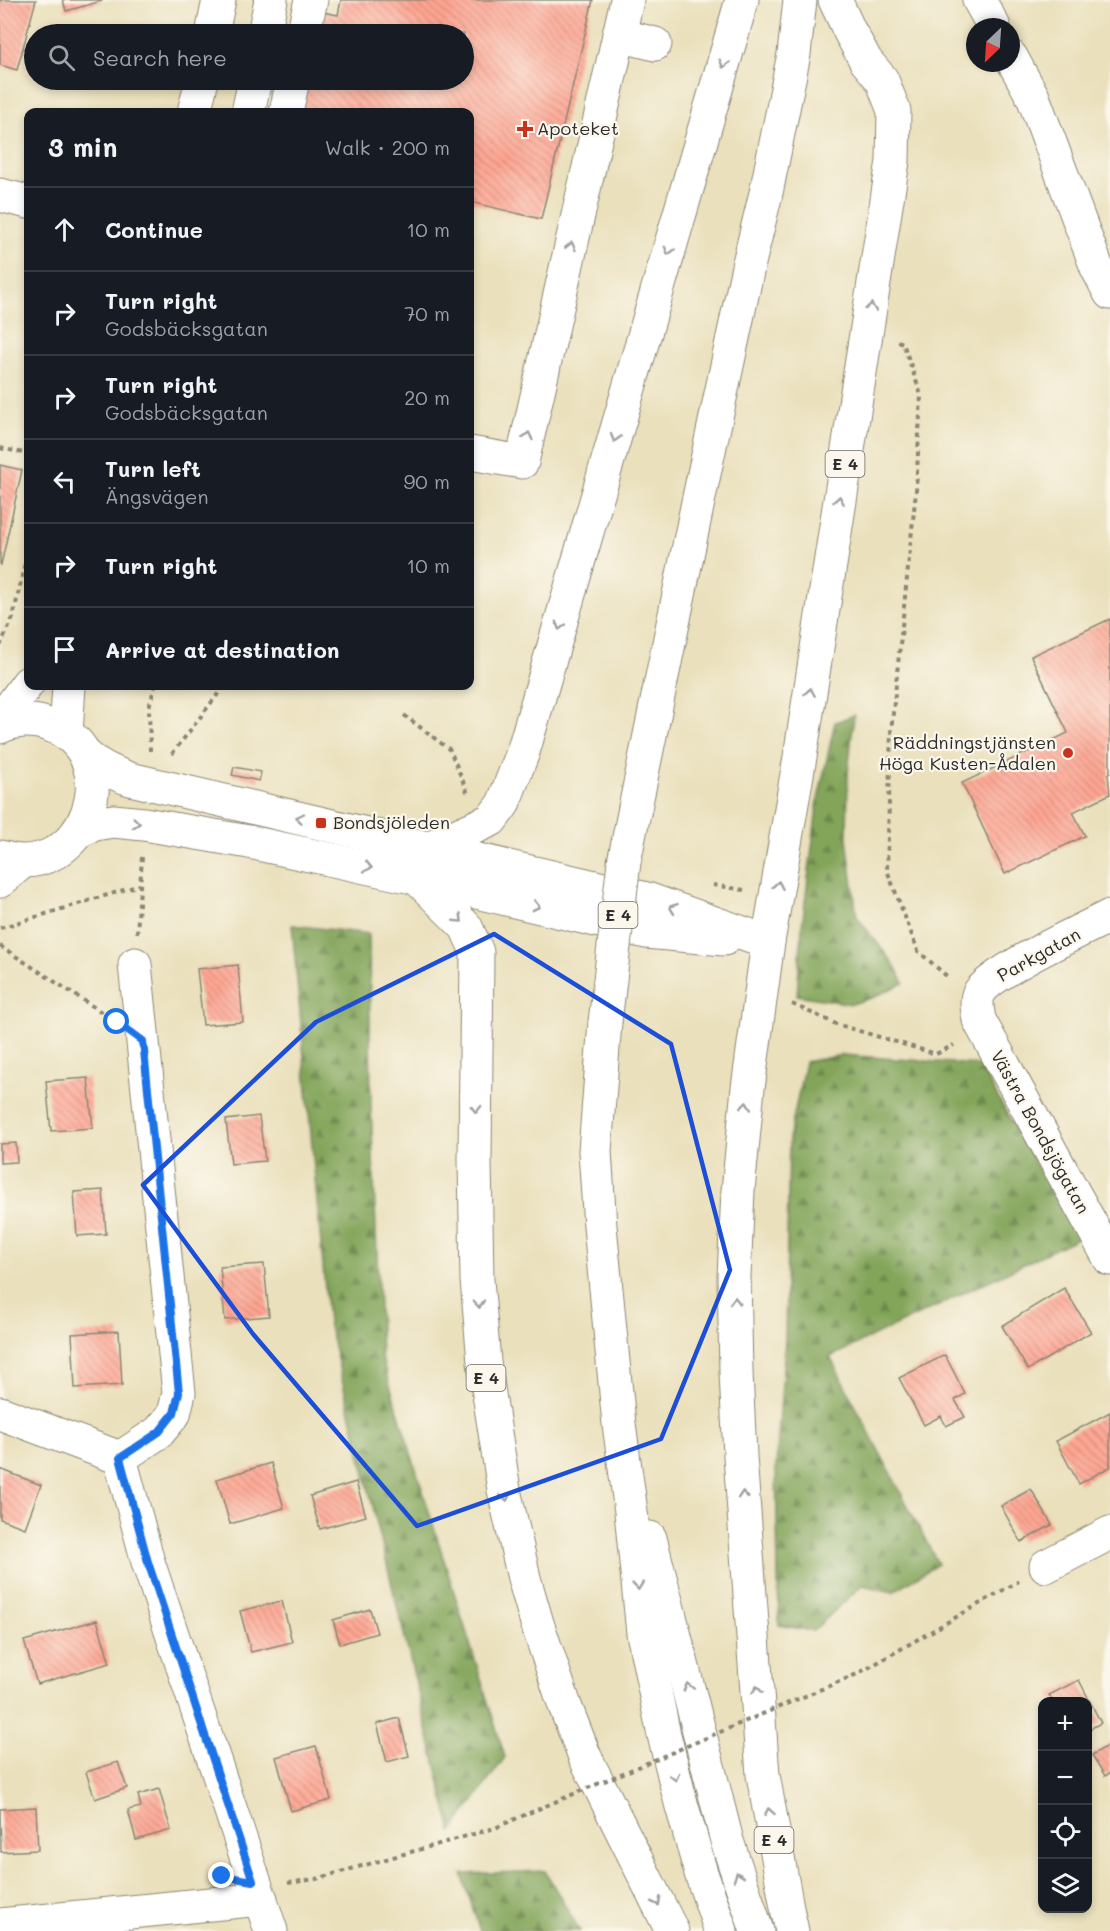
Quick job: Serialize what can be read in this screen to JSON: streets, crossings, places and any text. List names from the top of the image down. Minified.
{"streets":{"main road":["E 4","Parkgatan","Västra Bondsjögatan"]},"crossings":[["Parkgatan","Västra Bondsjögatan"]],"places":{"health":["Apoteket"],"other":["Räddningstjänsten Höga Kusten-Ådalen"],"transit":["Bondsjöleden"]},"north":"bottom left","page":{"search":"Search here","heading":["3 min","Walk · 200 m"],"list":[["Continue","10 m"],["Turn right","Godsbäcksgatan","70 m"],["Turn right","Godsbäcksgatan","20 m"],["Turn left","Ängsvägen","90 m"],["Turn right","10 m"],"Arrive at destination"],"map_buttons":["+","−"]}}
